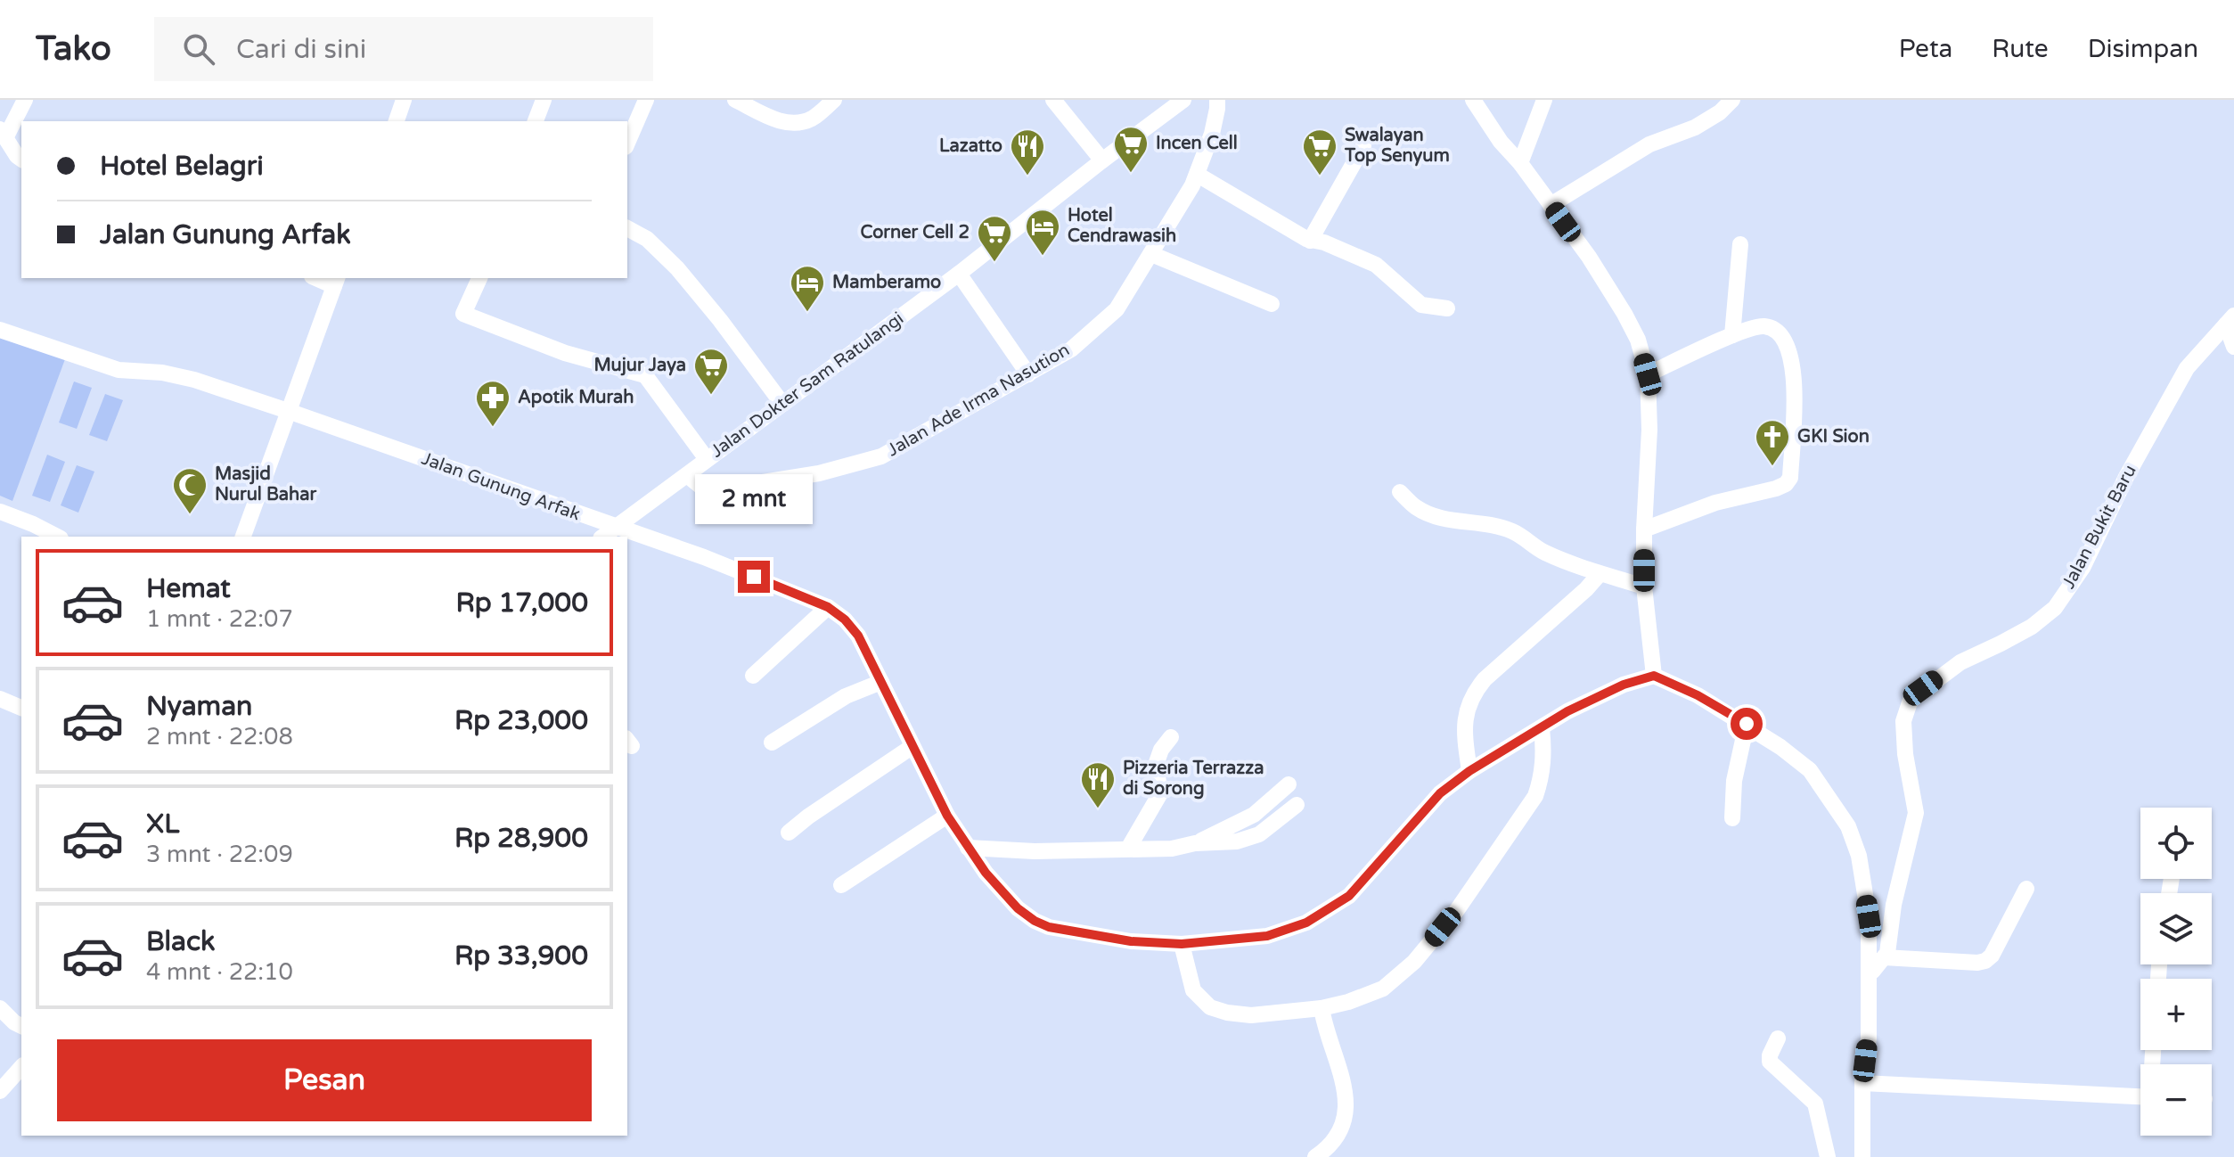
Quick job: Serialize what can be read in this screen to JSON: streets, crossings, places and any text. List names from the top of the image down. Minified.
{"streets":{"street":["Jalan Dokter Sam Ratulangi","Jalan Ade Irma Nasution","Jalan Gunung Arfak","Jalan Bukit Baru"]},"crossings":[["Jalan Dokter Sam Ratulangi","Jalan Ade Irma Nasution"],["Jalan Dokter Sam Ratulangi","Jalan Gunung Arfak"]],"places":{"supermarket":["Incen Cell","Swalayan Top Senyum","Corner Cell 2","Mujur Jaya"],"restaurant":["Lazatto","Pizzeria Terrazza di Sorong"],"hotel":["Hotel Cendrawasih","Mamberamo"],"pharmacy":["Apotik Murah"],"church":["GKI Sion"],"mosque":["Masjid Nurul Bahar"]},"page":{"header":"Tako","search":"Cari di sini","nav":["Peta","Rute","Disimpan"],"banner":["Hotel Belagri","Jalan Gunung Arfak"],"bubble":"2 mnt","list":[{"name":"Hemat","note":"1 mnt · 22:07","value":"Rp 17,000"},{"name":"Nyaman","note":"2 mnt · 22:08","value":"Rp 23,000"},{"name":"XL","note":"3 mnt · 22:09","value":"Rp 28,900"},{"name":"Black","note":"4 mnt · 22:10","value":"Rp 33,900"}],"map_buttons":["+","−"],"buttons":"Pesan"}}
